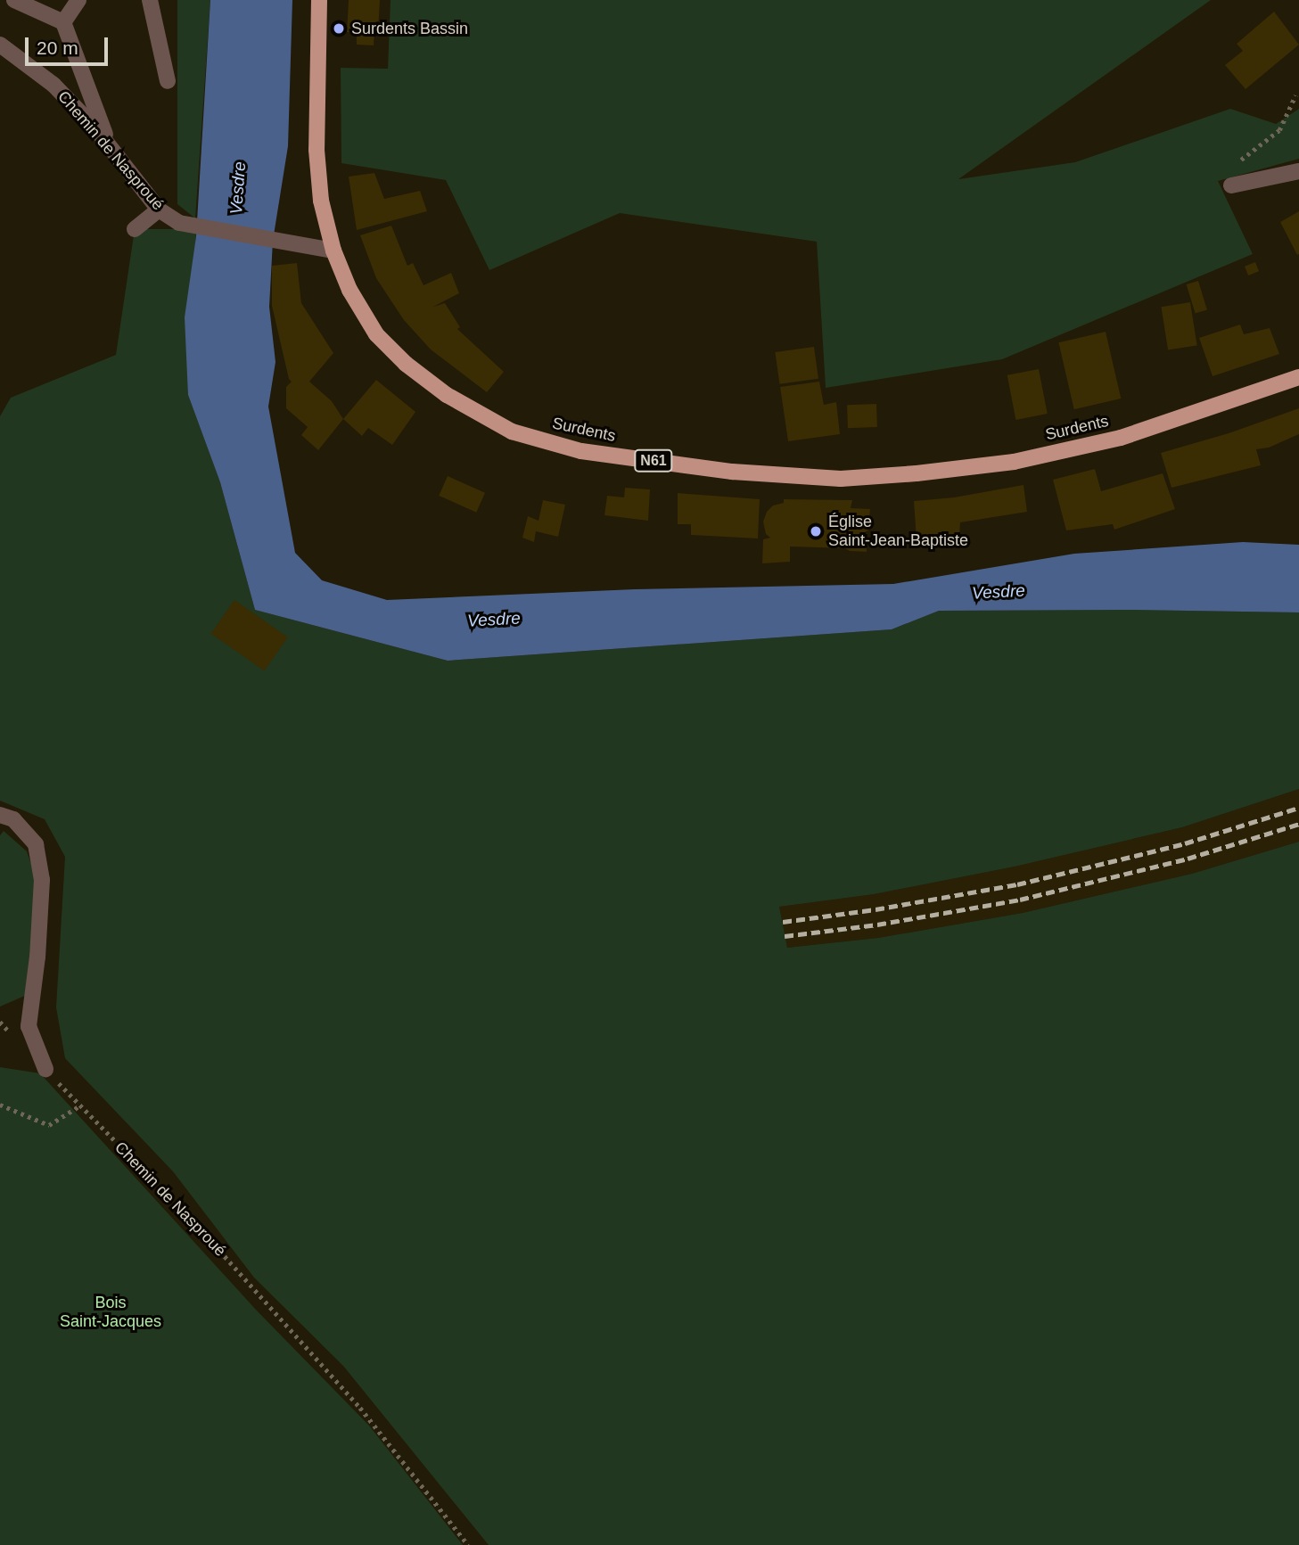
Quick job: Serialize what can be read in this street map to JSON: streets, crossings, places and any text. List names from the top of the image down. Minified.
{"streets":{"main road":["Surdents","N61"],"street":["Chemin de Nasproué"]},"crossings":[["Chemin de Nasproué","Surdents"]],"water":["Vesdre"],"parks":["Bois Saint-Jacques"],"places":["Surdents Bassin","Église Saint-Jean-Baptiste"],"scale_bar":"20 m"}
